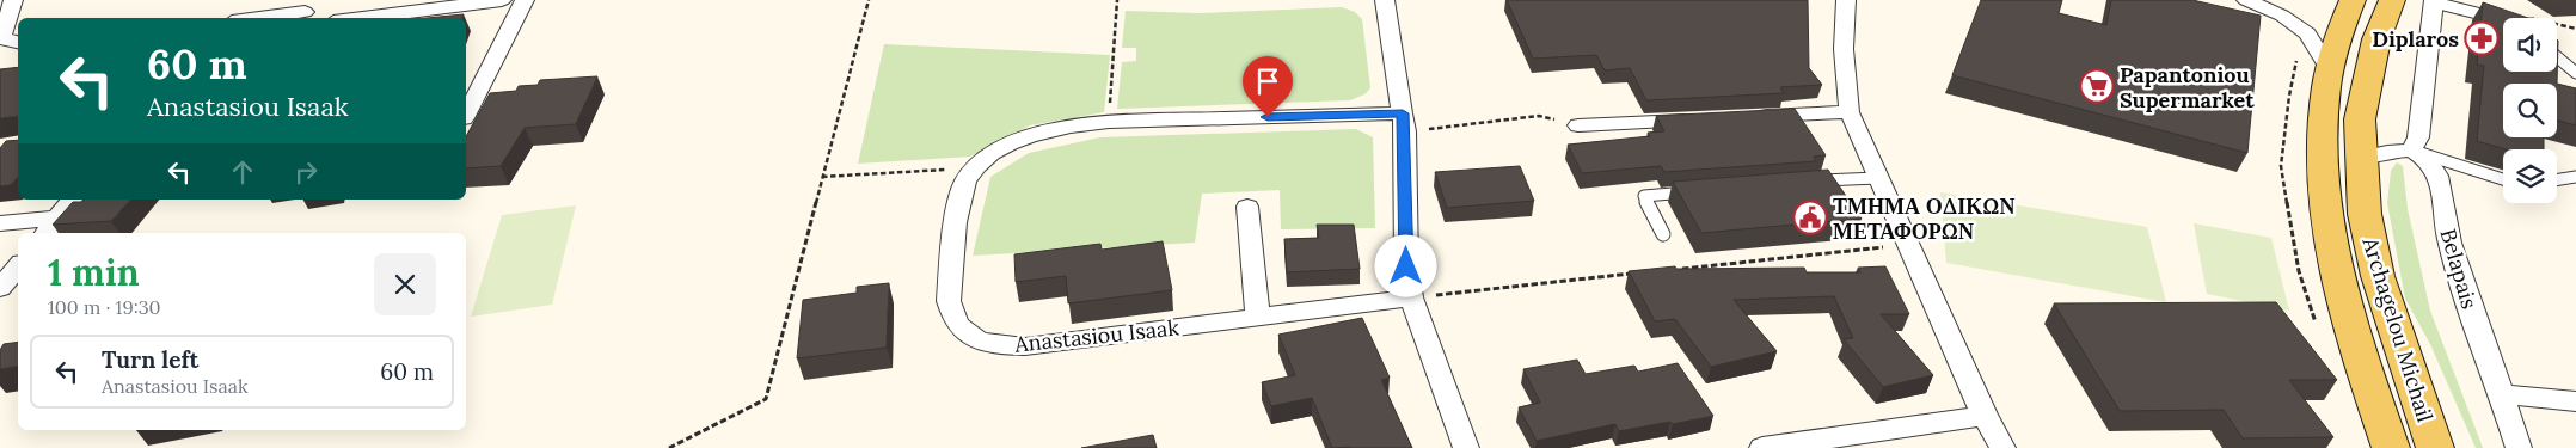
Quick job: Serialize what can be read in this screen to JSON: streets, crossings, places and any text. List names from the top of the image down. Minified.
{"streets":{"main road":["Archagelou Michail"],"street":["Belapais","Anastasiou Isaak"]},"places":{"pharmacy":["Diplaros"],"supermarket":["Papantoniou Supermarket"],"public building":["ΤΜΗΜΑ ΟΔΙΚΩΝ ΜΕΤΑΦΟΡΩΝ"]},"page":{"turn":["60 m","Anastasiou Isaak"],"heading":["1 min","100 m · 19:30"],"list":[{"name":"Turn left","note":"Anastasiou Isaak","value":"60 m"}]}}
